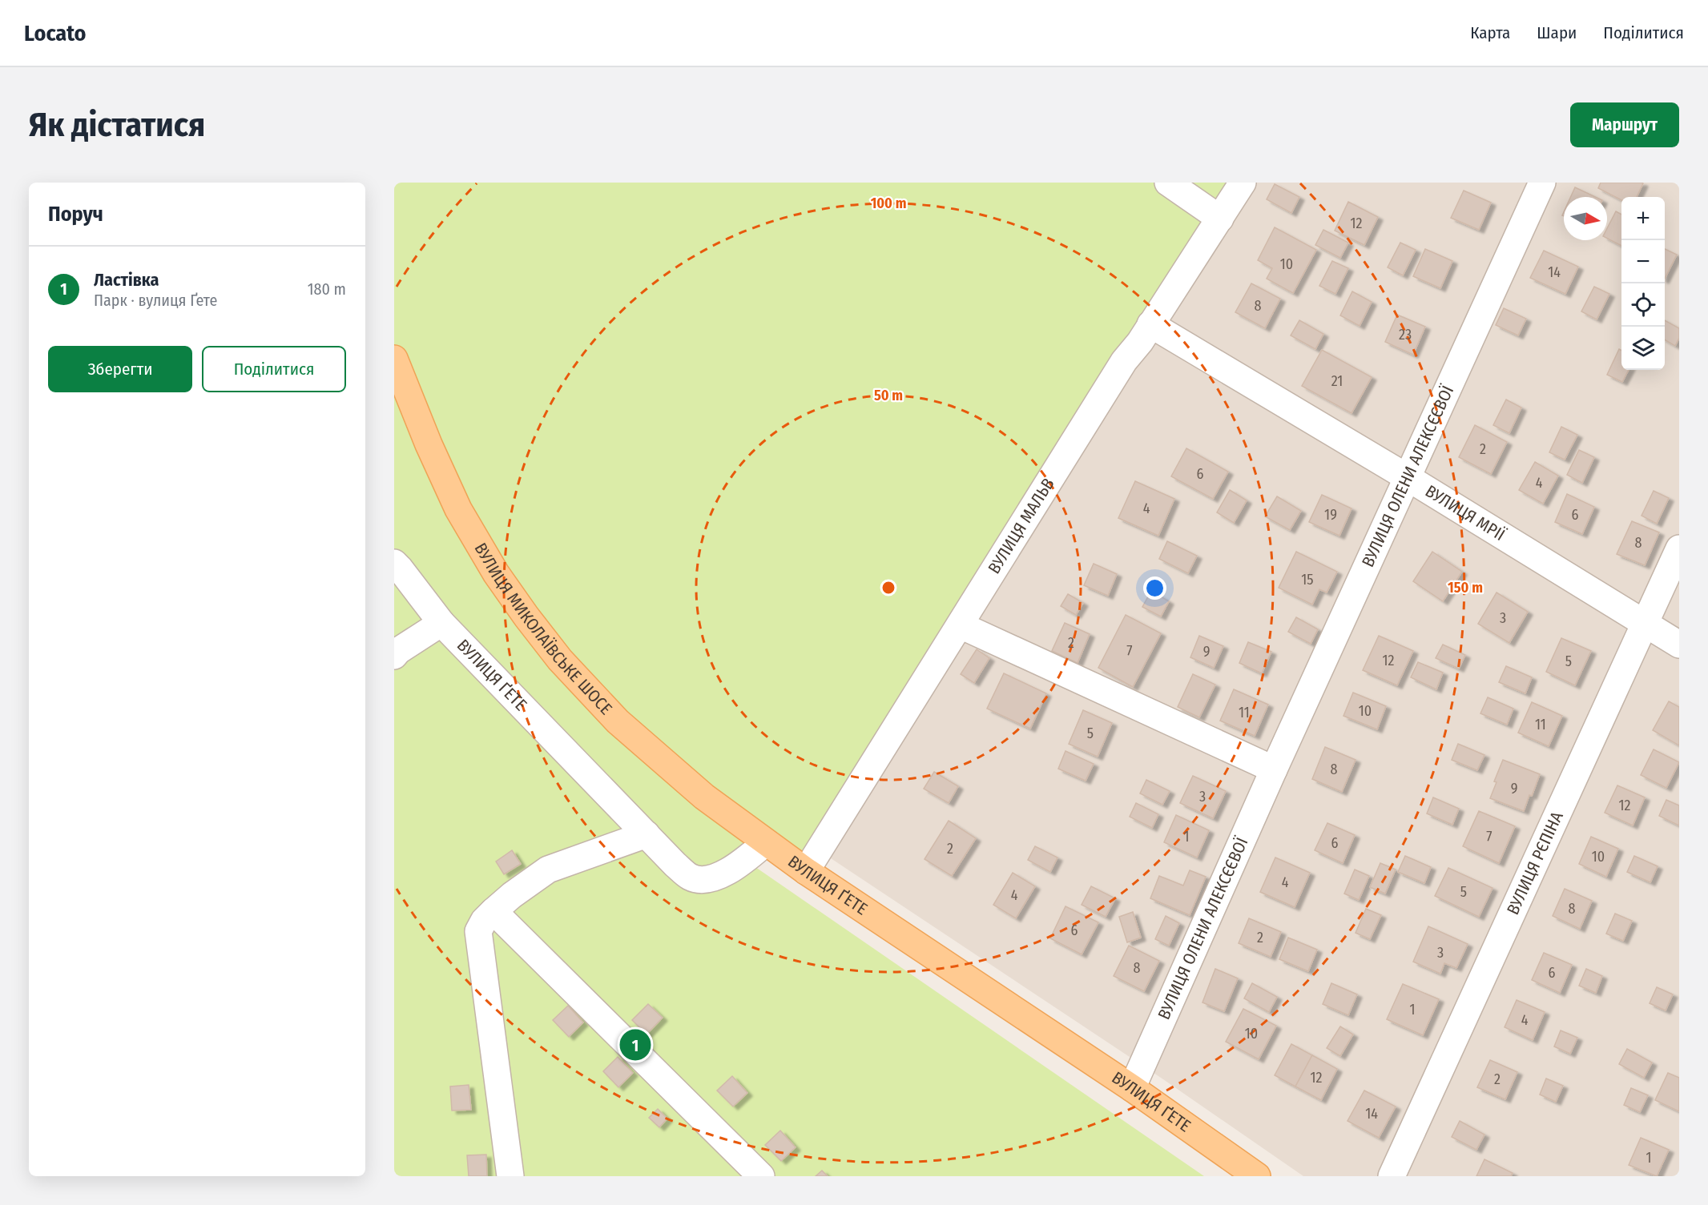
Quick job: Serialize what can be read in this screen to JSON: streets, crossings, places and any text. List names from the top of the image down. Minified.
{"streets":{"main road":["ВУЛИЦЯ МИКОЛАЇВСЬКЕ ШОСЕ","ВУЛИЦЯ ҐЕТЕ"],"street":["ВУЛИЦЯ ОЛЕНИ АЛЕКСЄЄВОЇ","ВУЛИЦЯ МРІЇ","ВУЛИЦЯ МАЛЬВ","ВУЛИЦЯ РЄПІНА"]},"crossings":[["ВУЛИЦЯ ОЛЕНИ АЛЕКСЄЄВОЇ","ВУЛИЦЯ МРІЇ"],["ВУЛИЦЯ ОЛЕНИ АЛЕКСЄЄВОЇ","ВУЛИЦЯ ҐЕТЕ"],["ВУЛИЦЯ МРІЇ","ВУЛИЦЯ МАЛЬВ"],["ВУЛИЦЯ МРІЇ","ВУЛИЦЯ РЄПІНА"],["ВУЛИЦЯ МАЛЬВ","ВУЛИЦЯ ҐЕТЕ"],["ВУЛИЦЯ МИКОЛАЇВСЬКЕ ШОСЕ","ВУЛИЦЯ ҐЕТЕ"]],"house_numbers":["12","10","14","8","23","21","2","6","4","4","19","6","8","15","3","2","7","9","12","5","10","11","11","5","8","9","3","12","1","7","6","2","10","4","5","4","8","6","2","3","8","6","1","4","10","12","2","14","1"],"north":"right","page":{"header":"Locato","nav":["Карта","Шари","Поділитися"],"buttons":["Маршрут",["Зберегти","Поділитися"]],"title":"Як дістатися","heading":"Поруч","map_buttons":["+","−"],"list":[{"mark":"1","name":"Ластівка","note":"Парк · вулиця Ґете","value":"180 m"}],"pins":"1"},"rings":["100 m","50 m","150 m"]}
